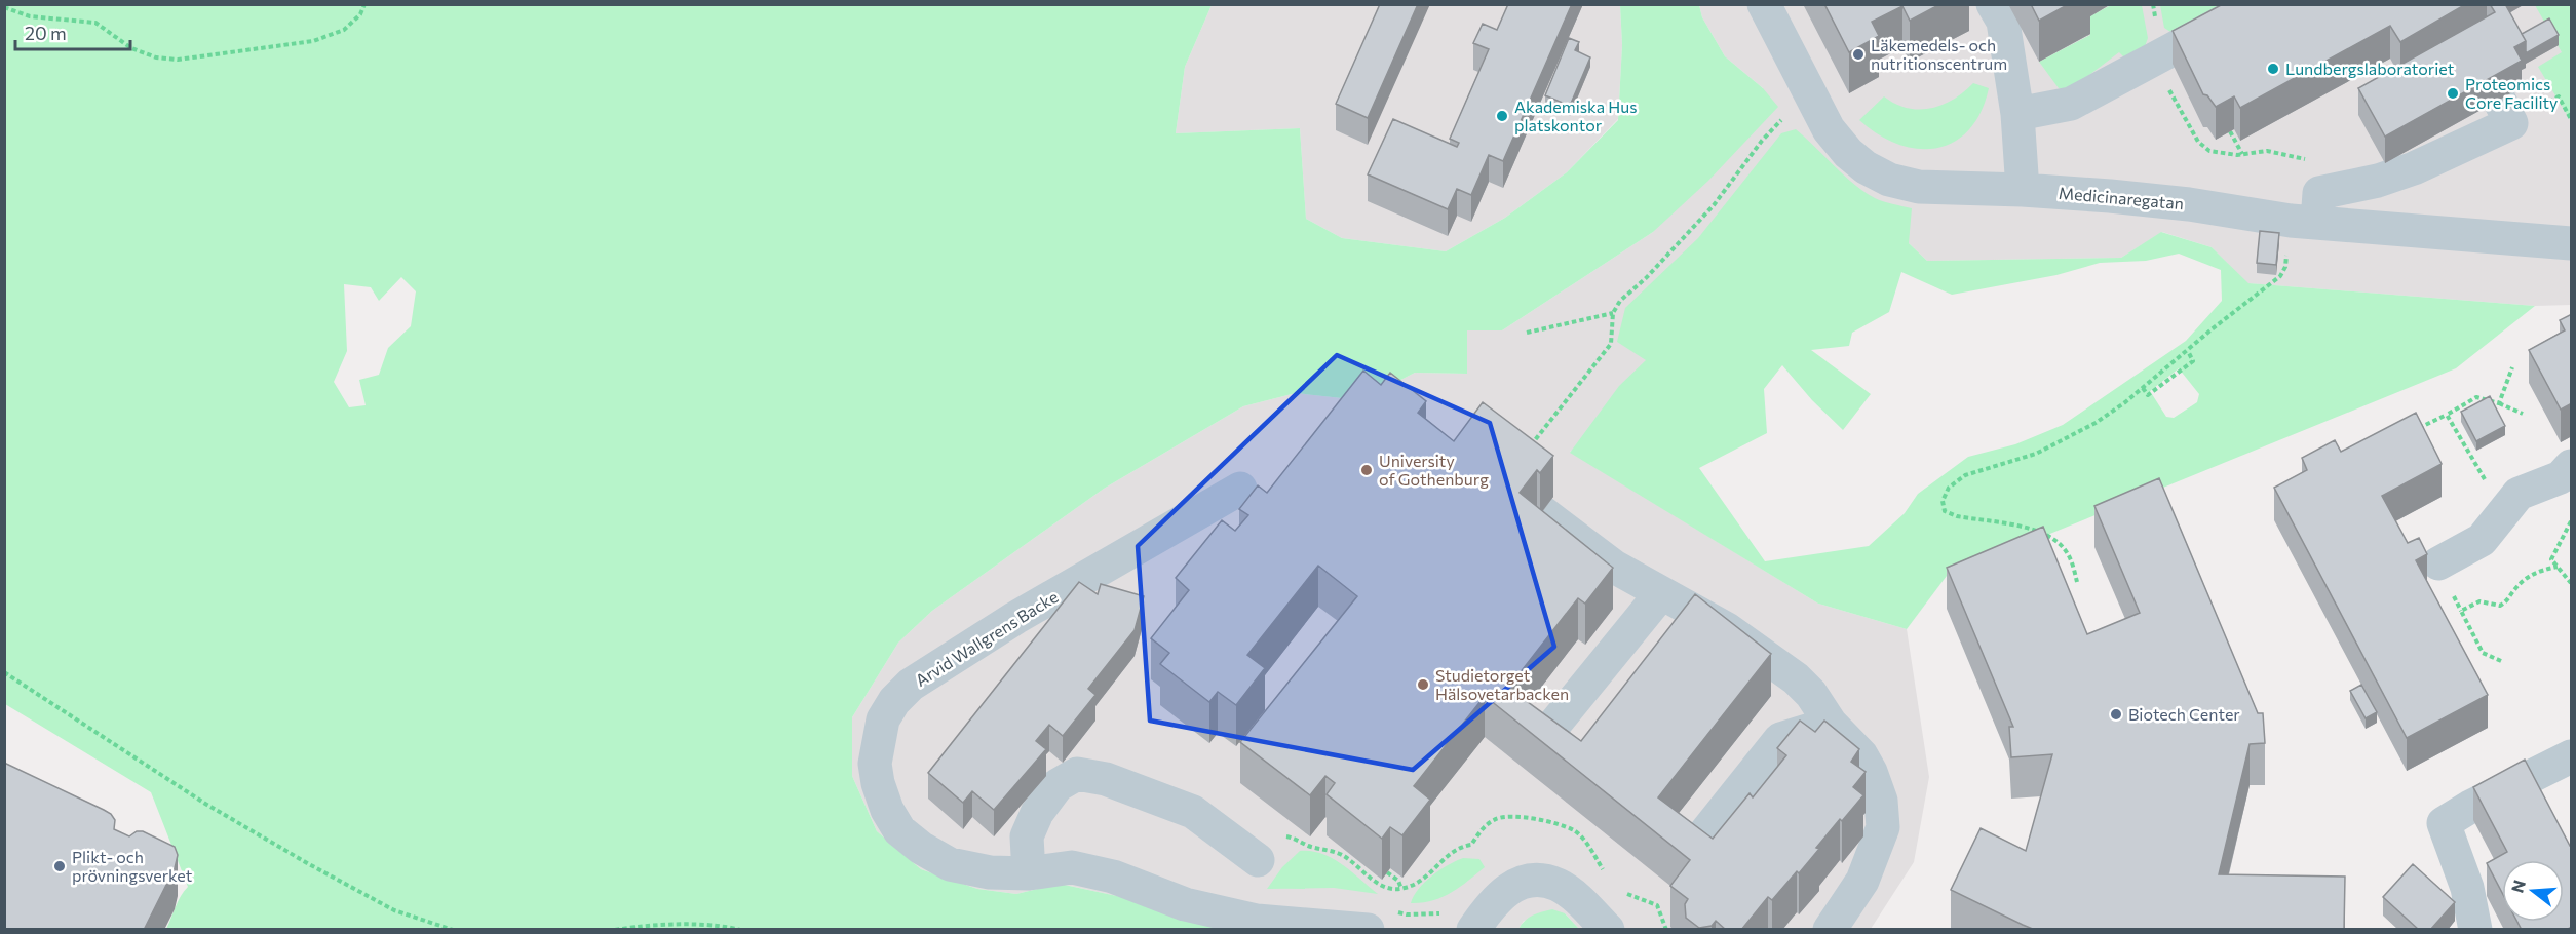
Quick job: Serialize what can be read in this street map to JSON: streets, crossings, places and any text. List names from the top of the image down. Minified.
{"streets":{"street":["Medicinaregatan","Arvid Wallgrens Backe"]},"places":["Läkemedels- och nutritionscentrum","Lundbergslaboratoriet","Proteomics Core Facility","Akademiska Hus platskontor","University of Gothenburg","Studietorget Hälsovetarbacken","Biotech Center","Plikt- och prövningsverket"],"scale_bar":"20 m","north":"left"}
